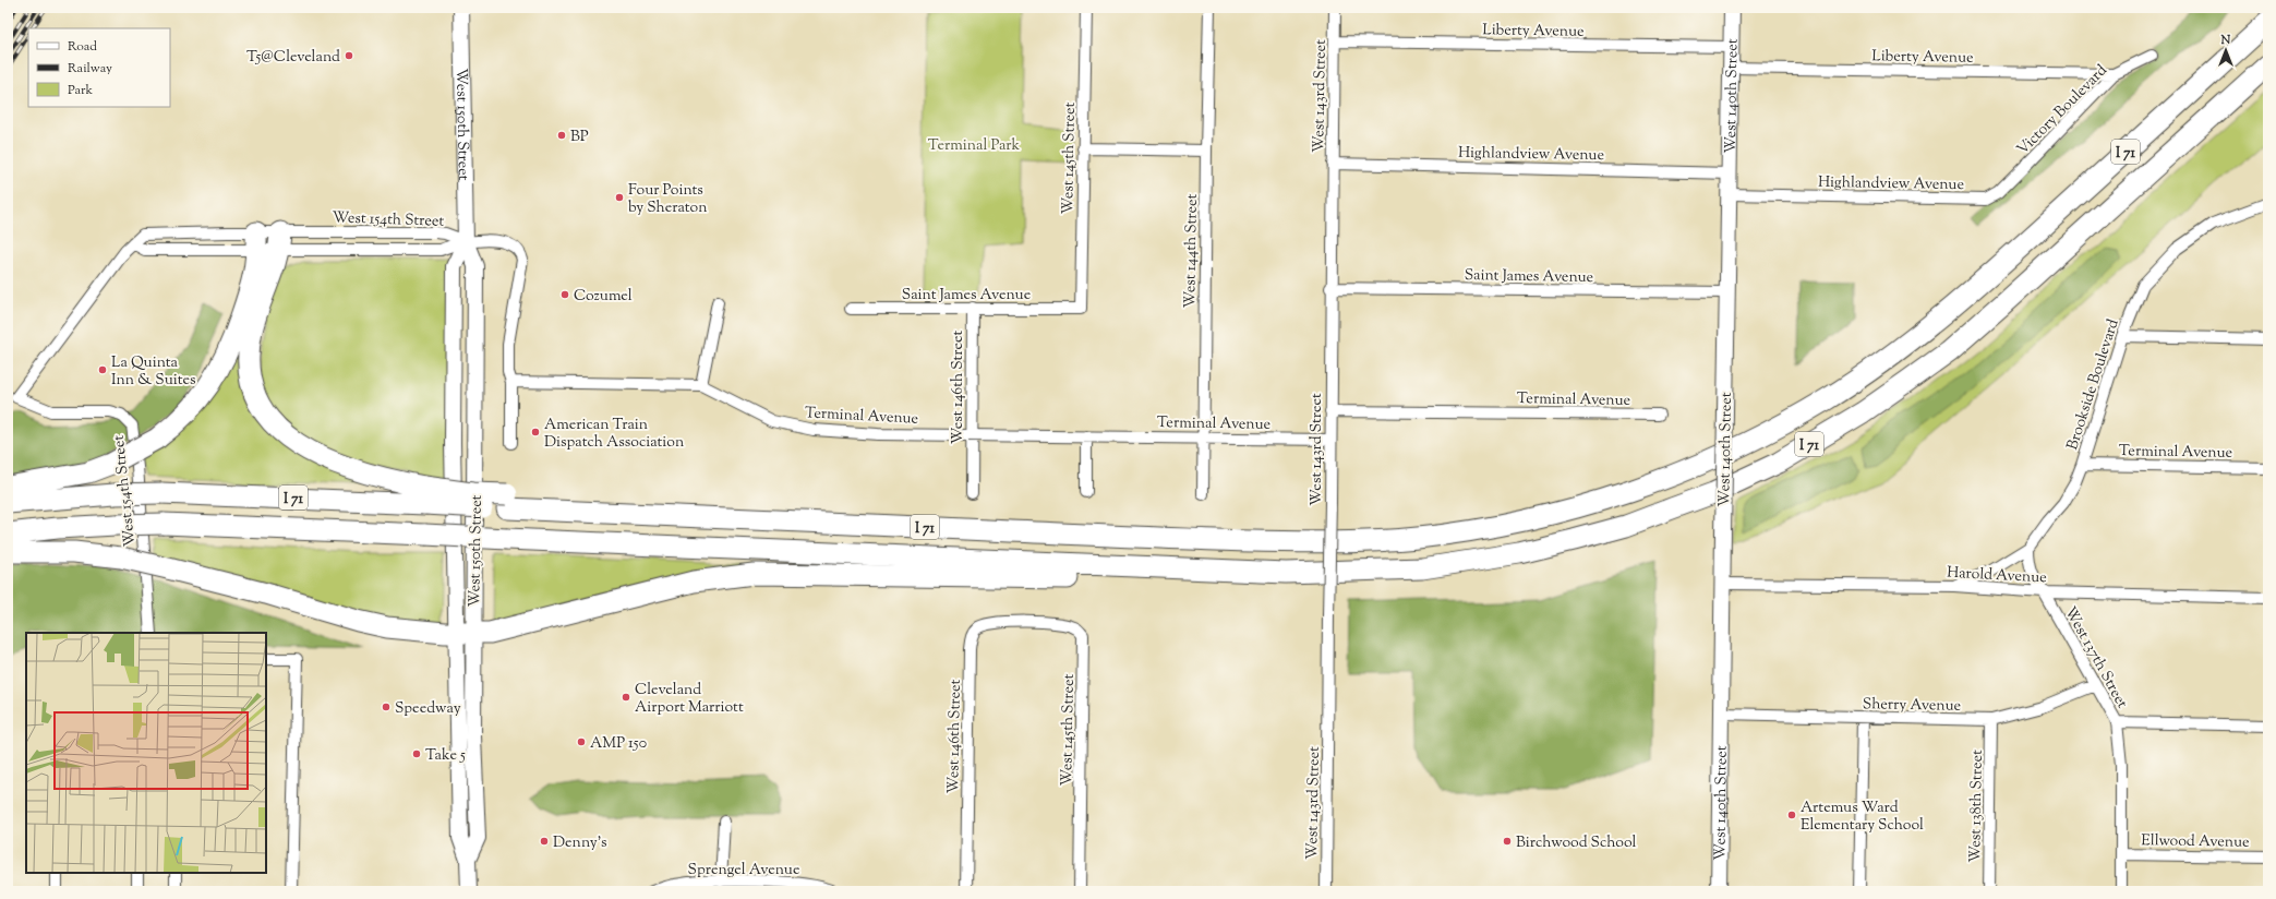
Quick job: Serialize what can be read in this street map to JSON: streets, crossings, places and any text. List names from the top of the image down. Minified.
{"streets":{"highway":["I 71"],"main road":["West 140th Street","West 150th Street"],"street":["Liberty Avenue","West 143rd Street","Victory Boulevard","Highlandview Avenue","West 145th Street","West 154th Street","West 144th Street","Saint James Avenue","Brookside Boulevard","West 146th Street","Terminal Avenue","Harold Avenue","West 137th Street","Sherry Avenue","West 138th Street","Ellwood Avenue","Sprengel Avenue"]},"crossings":[["Liberty Avenue","West 143rd Street"],["Liberty Avenue","West 140th Street"],["Liberty Avenue","Victory Boulevard"],["West 143rd Street","Highlandview Avenue"],["West 143rd Street","Saint James Avenue"],["West 143rd Street","Terminal Avenue"],["West 140th Street","Highlandview Avenue"],["West 140th Street","Saint James Avenue"],["West 140th Street","Harold Avenue"],["West 140th Street","Sherry Avenue"],["Victory Boulevard","Highlandview Avenue"],["West 150th Street","West 154th Street"],["West 145th Street","Saint James Avenue"],["West 145th Street","West 146th Street"],["West 144th Street","Terminal Avenue"],["Saint James Avenue","West 146th Street"],["Brookside Boulevard","Terminal Avenue"],["Brookside Boulevard","Harold Avenue"],["Brookside Boulevard","West 137th Street"],["West 146th Street","Terminal Avenue"],["Harold Avenue","West 137th Street"],["West 137th Street","Sherry Avenue"],["West 137th Street","Ellwood Avenue"],["Sherry Avenue","West 138th Street"]],"parks":["Terminal Park"],"places":["T5@Cleveland","BP","Four Points by Sheraton","Cozumel","La Quinta Inn & Suites","American Train Dispatch Association","Cleveland Airport Marriott","Speedway","AMP 150","Take 5","Artemus Ward Elementary School","Denny's","Birchwood School"],"legend":["Road","Railway","Park"],"north":"top"}
